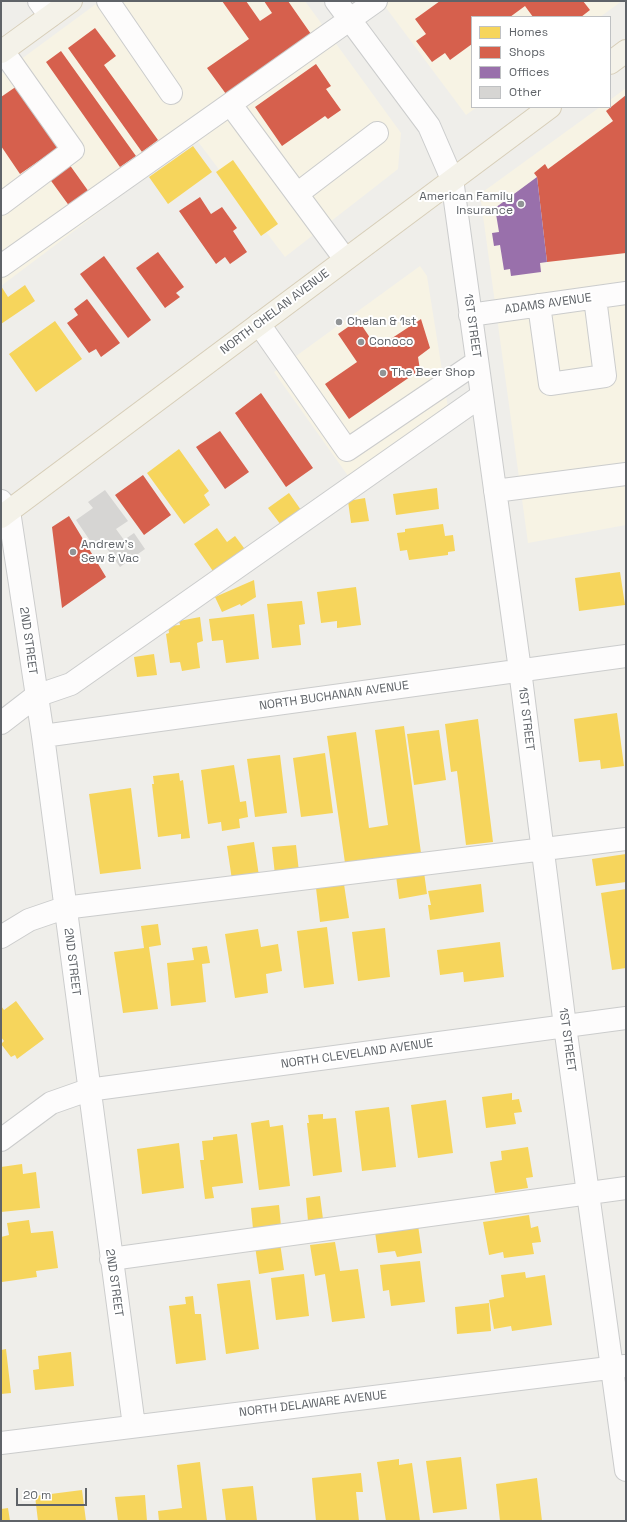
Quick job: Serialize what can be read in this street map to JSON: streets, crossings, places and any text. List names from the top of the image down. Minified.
{"streets":{"main road":["NORTH CHELAN AVENUE"],"street":["ADAMS AVENUE","1ST STREET","2ND STREET","NORTH BUCHANAN AVENUE","NORTH CLEVELAND AVENUE","NORTH DELAWARE AVENUE"]},"crossings":[["ADAMS AVENUE","1ST STREET"],["NORTH CHELAN AVENUE","1ST STREET"],["NORTH CHELAN AVENUE","2ND STREET"],["1ST STREET","NORTH BUCHANAN AVENUE"],["1ST STREET","NORTH CLEVELAND AVENUE"],["1ST STREET","NORTH DELAWARE AVENUE"],["2ND STREET","NORTH BUCHANAN AVENUE"],["2ND STREET","NORTH CLEVELAND AVENUE"],["2ND STREET","NORTH DELAWARE AVENUE"]],"places":["American Family Insurance","Chelan & 1st","Conoco","The Beer Shop","Andrew's Sew & Vac"],"legend":["Homes","Shops","Offices","Other"],"scale_bar":"20 m"}
